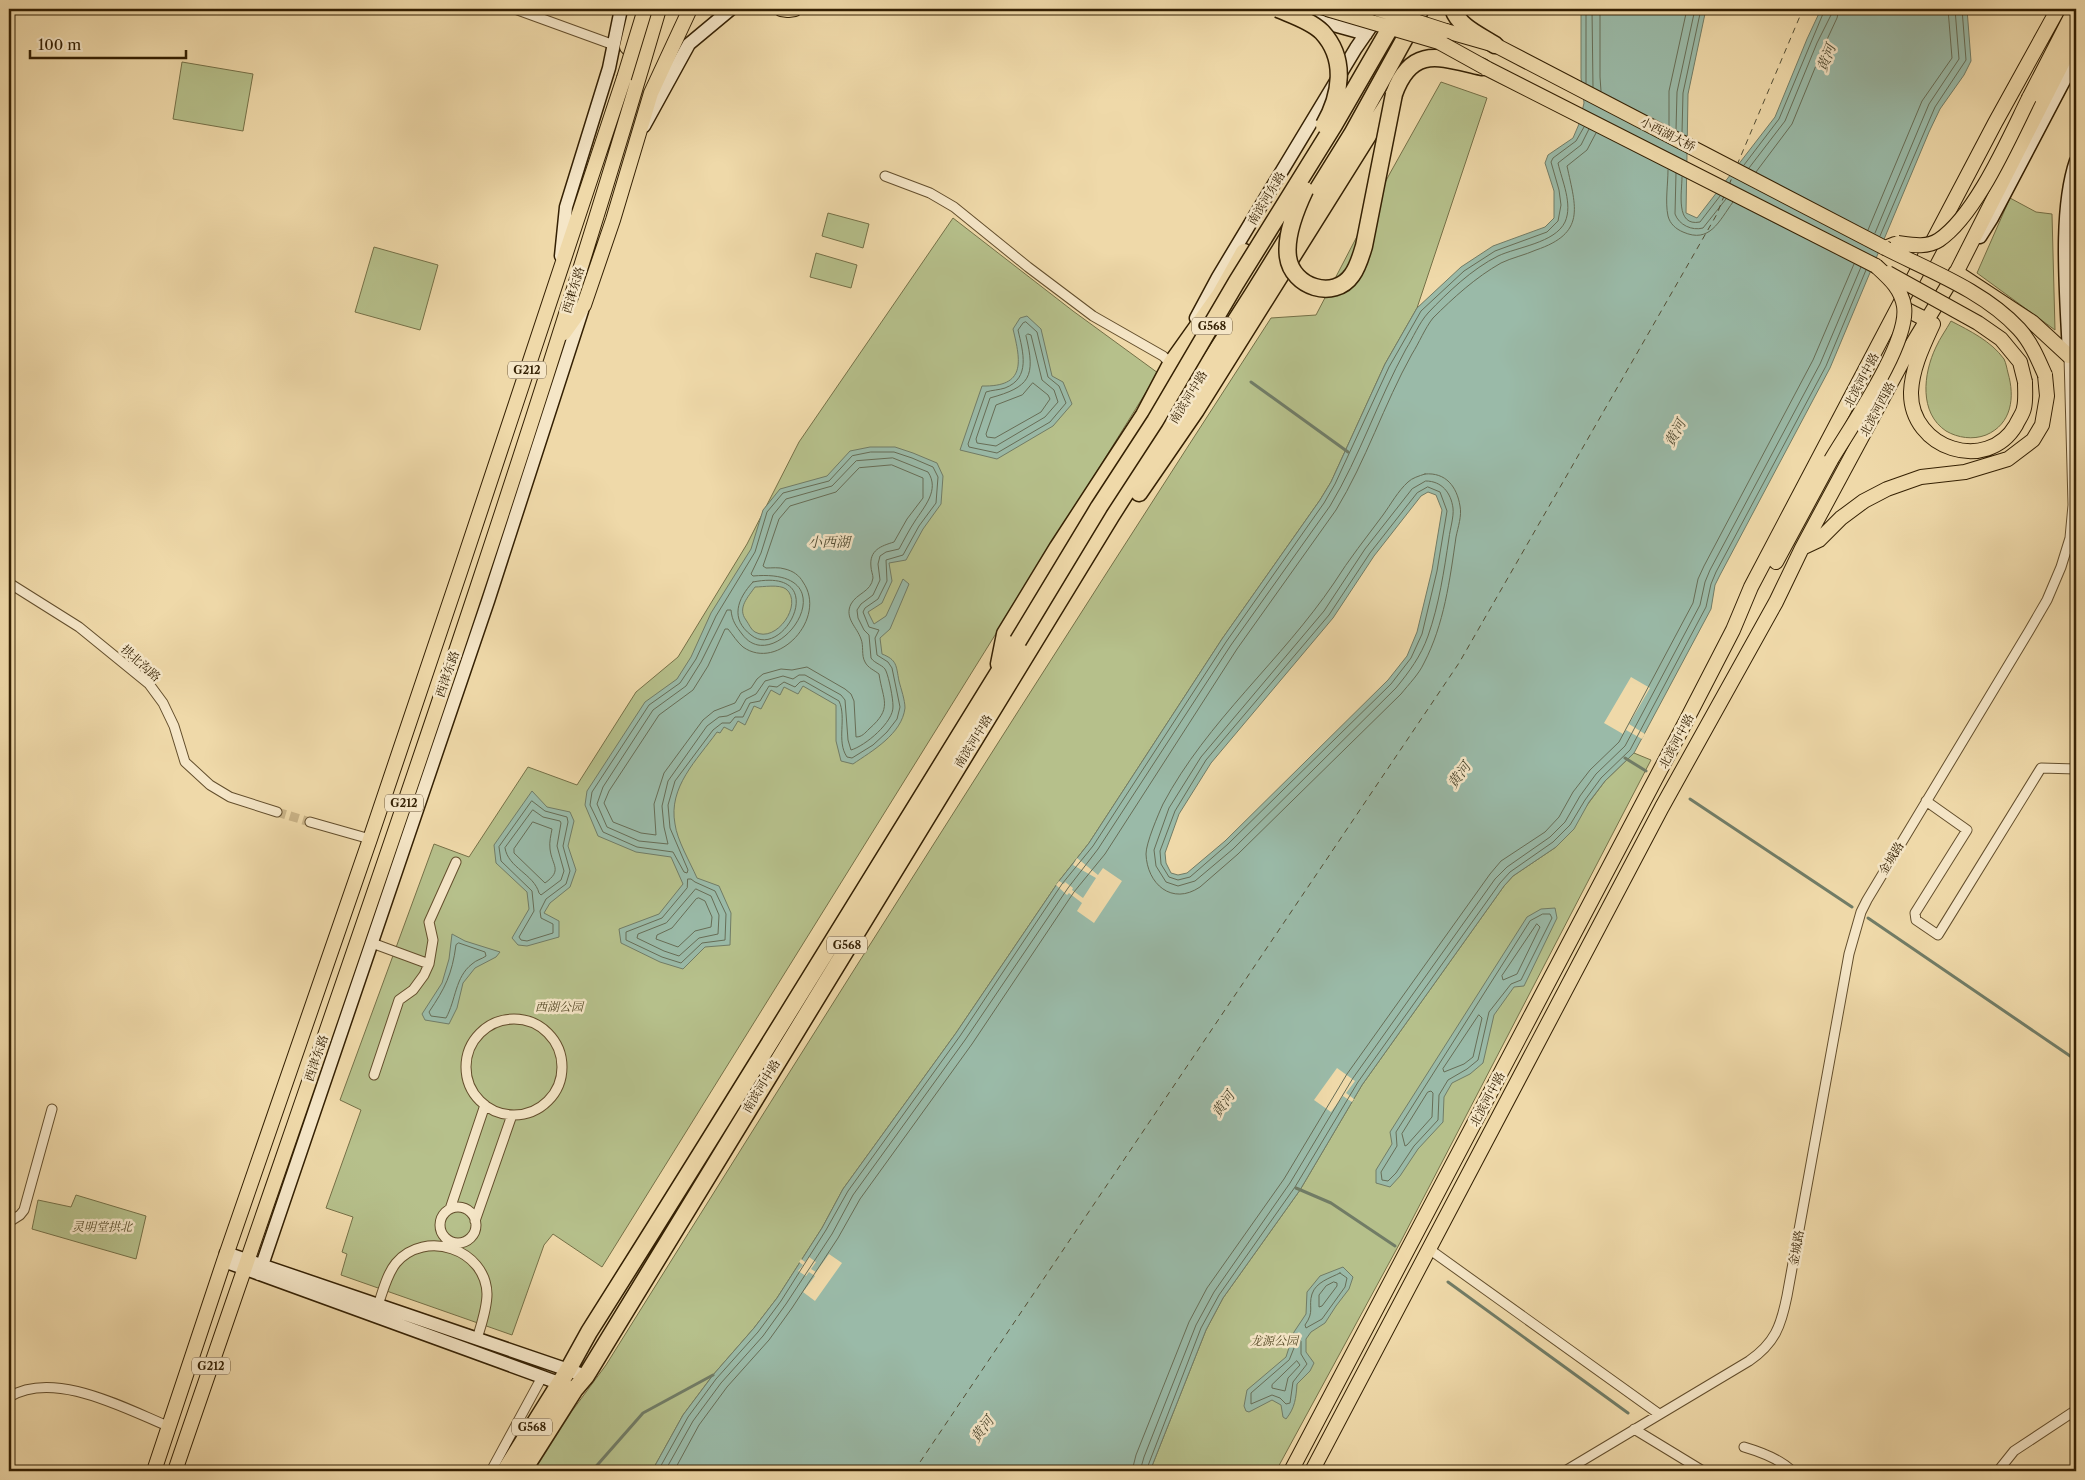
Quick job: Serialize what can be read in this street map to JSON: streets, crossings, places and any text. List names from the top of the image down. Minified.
{"streets":{"highway":["G568","南滨河中路"],"main road":["小西湖大桥","西津东路","G212","北滨河中路","北滨河西路"],"street":["南滨河东路","拱北沟路","金城路"]},"crossings":[["小西湖大桥","北滨河中路"],["小西湖大桥","北滨河西路"],["北滨河中路","北滨河西路"]],"water":["黄河","小西湖"],"parks":["西湖公园","灵明堂拱北","龙源公园"],"scale_bar":"100 m"}
